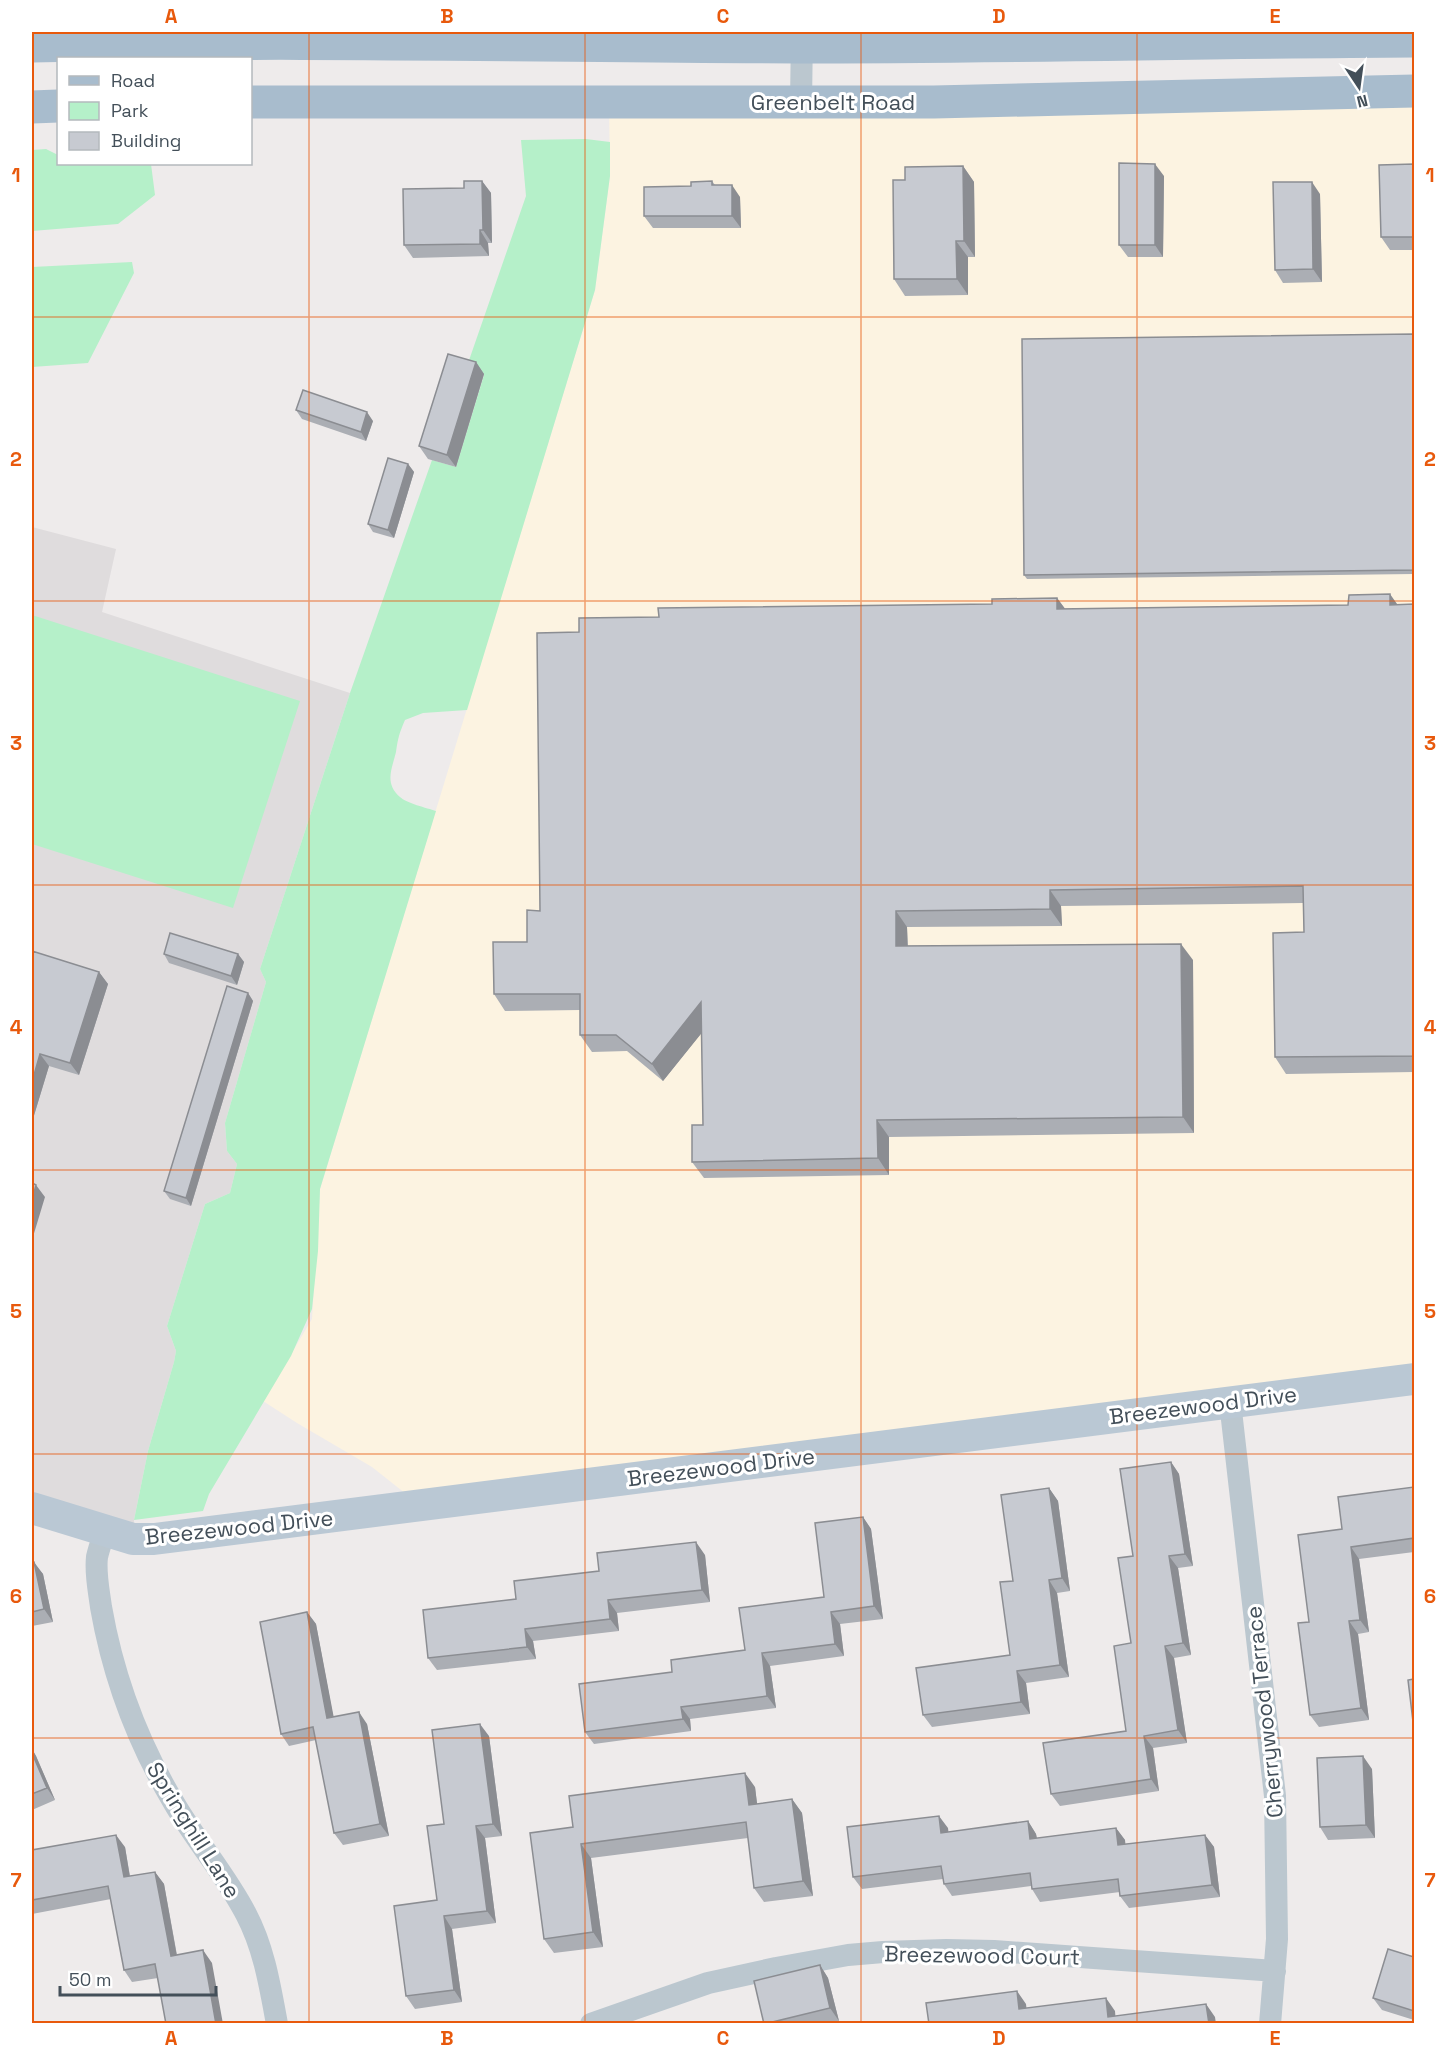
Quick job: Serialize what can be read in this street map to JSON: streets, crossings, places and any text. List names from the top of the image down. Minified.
{"streets":{"main road":["Greenbelt Road"],"street":["Breezewood Drive","Cherrywood Terrace","Springhill Lane","Breezewood Court"]},"crossings":[["Breezewood Drive","Cherrywood Terrace"],["Breezewood Drive","Springhill Lane"],["Cherrywood Terrace","Breezewood Court"]],"legend":["Road","Park","Building"],"scale_bar":"50 m","north":"bottom","grid":{"columns":["A","B","C","D","E"],"rows":["1","2","3","4","5","6","7"]}}
